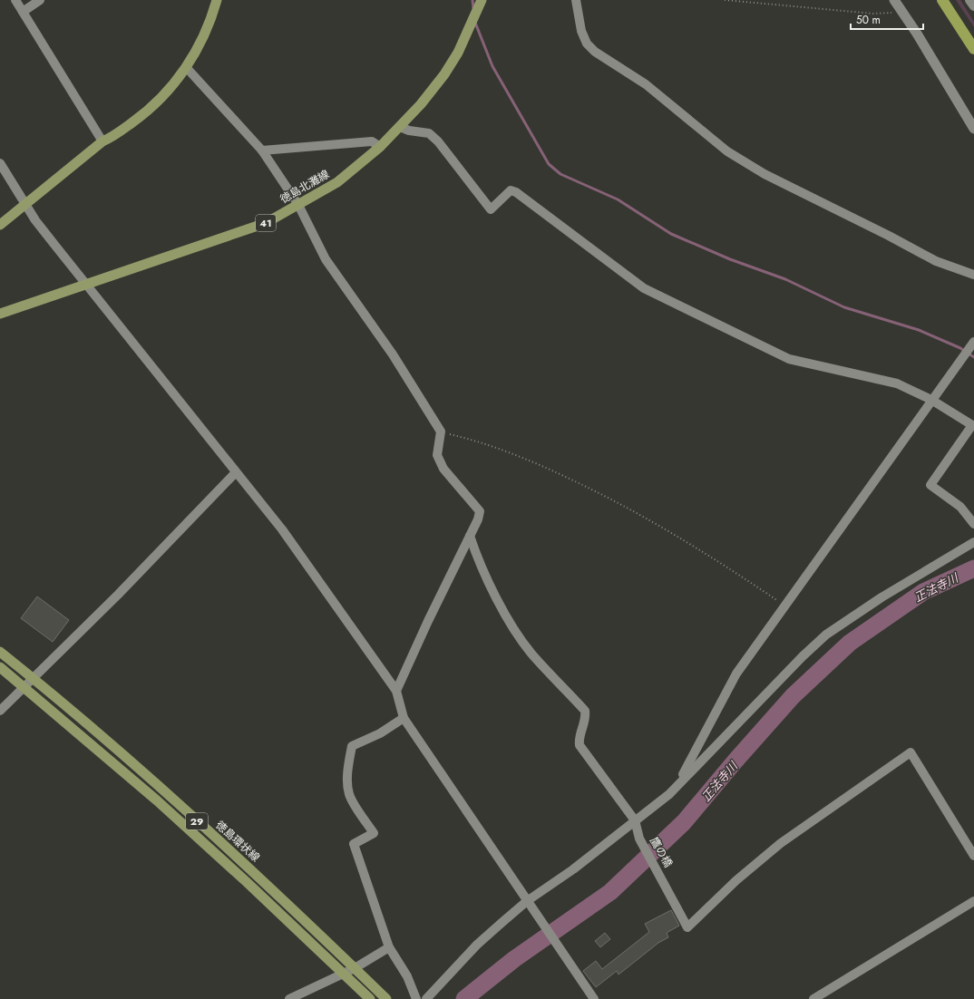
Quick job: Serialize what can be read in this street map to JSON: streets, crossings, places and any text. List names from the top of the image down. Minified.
{"streets":{"main road":["徳島北灘線","41","29","徳島環状線"],"street":["鷹の橋"]},"water":["正法寺川"],"scale_bar":"50 m"}
